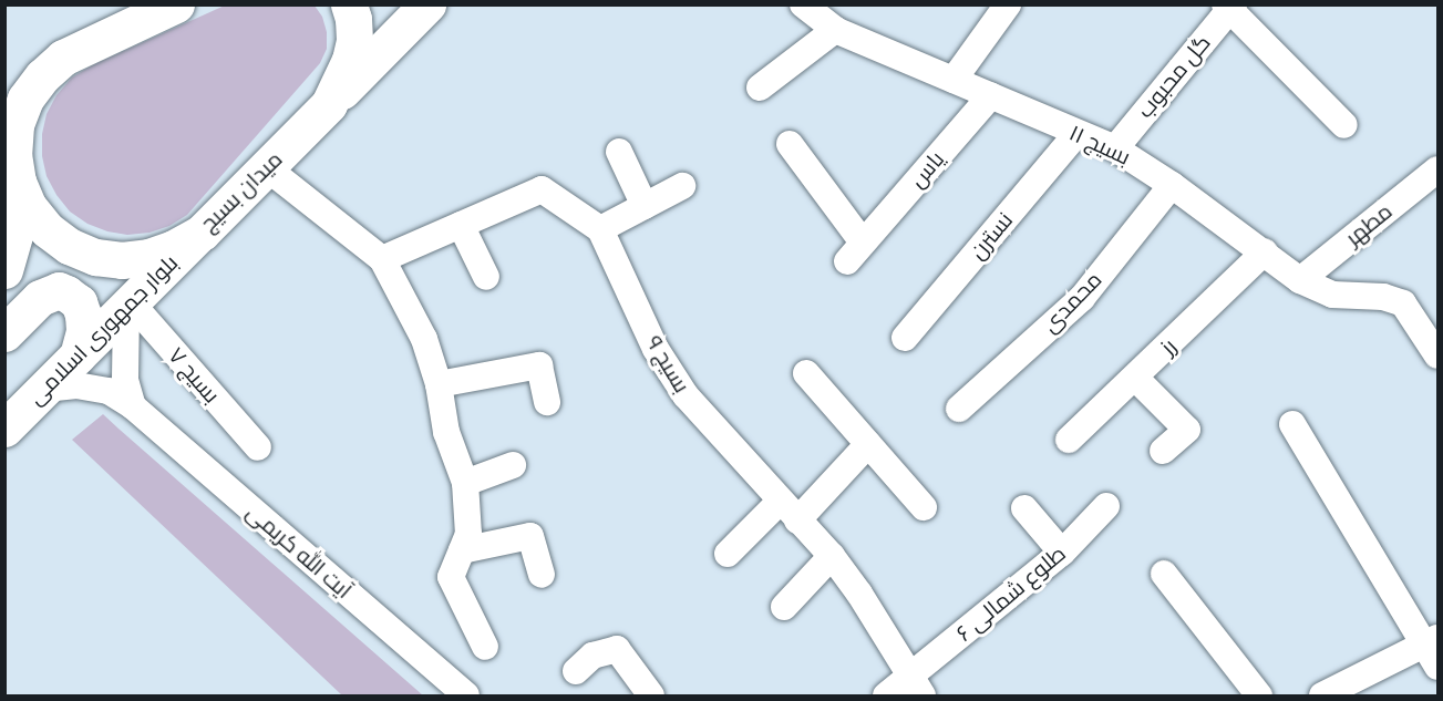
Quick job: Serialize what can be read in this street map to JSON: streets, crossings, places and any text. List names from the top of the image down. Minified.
{"streets":{"main road":["میدان بسیج","بلوار جمهوری اسلامی"],"street":["گل محبوب","بسیج ۱۱","یاس","مطهر","نسترن","محمدی","رز","بسیج ۹","بسیج ۷","آیت الله کریمی","طلوع شمالی ۶"]},"crossings":[["گل محبوب","بسیج ۱۱"],["بسیج ۱۱","یاس"],["بسیج ۱۱","مطهر"],["بسیج ۱۱","نسترن"],["بسیج ۱۱","محمدی"],["بسیج ۱۱","رز"],["میدان بسیج","بلوار جمهوری اسلامی"],["بلوار جمهوری اسلامی","بسیج ۷"],["بلوار جمهوری اسلامی","آیت الله کریمی"],["بسیج ۹","طلوع شمالی ۶"]]}
